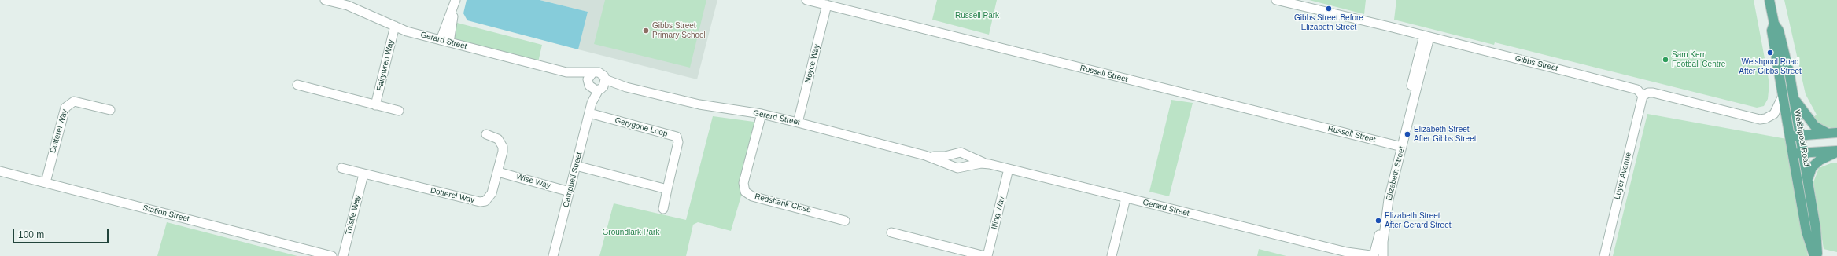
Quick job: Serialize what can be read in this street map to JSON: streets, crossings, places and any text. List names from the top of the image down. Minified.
{"streets":{"main road":["Welshpool Road"],"street":["Gerard Street","Noyce Way","Gibbs Street","Fairywren Way","Russell Street","Gerygone Loop","Dotterel Way","Elizabeth Street","Luyer Avenue","Campbell Street","Wise Way","Redshank Close","Illing Way","Station Street","Thistle Way"]},"crossings":[["Gerard Street","Noyce Way"],["Gerard Street","Fairywren Way"],["Gerard Street","Elizabeth Street"],["Gerard Street","Campbell Street"],["Gerard Street","Redshank Close"],["Gerard Street","Illing Way"],["Noyce Way","Russell Street"],["Gibbs Street","Elizabeth Street"],["Gibbs Street","Luyer Avenue"],["Russell Street","Elizabeth Street"],["Gerygone Loop","Campbell Street"],["Dotterel Way","Wise Way"],["Dotterel Way","Station Street"],["Dotterel Way","Thistle Way"],["Campbell Street","Wise Way"]],"parks":["Russell Park","Groundlark Park"],"places":["Gibbs Street Before Elizabeth Street","Gibbs Street Primary School","Welshpool Road After Gibbs Street","Sam Kerr Football Centre","Elizabeth Street After Gibbs Street","Elizabeth Street After Gerard Street"],"scale_bar":"100 m"}
